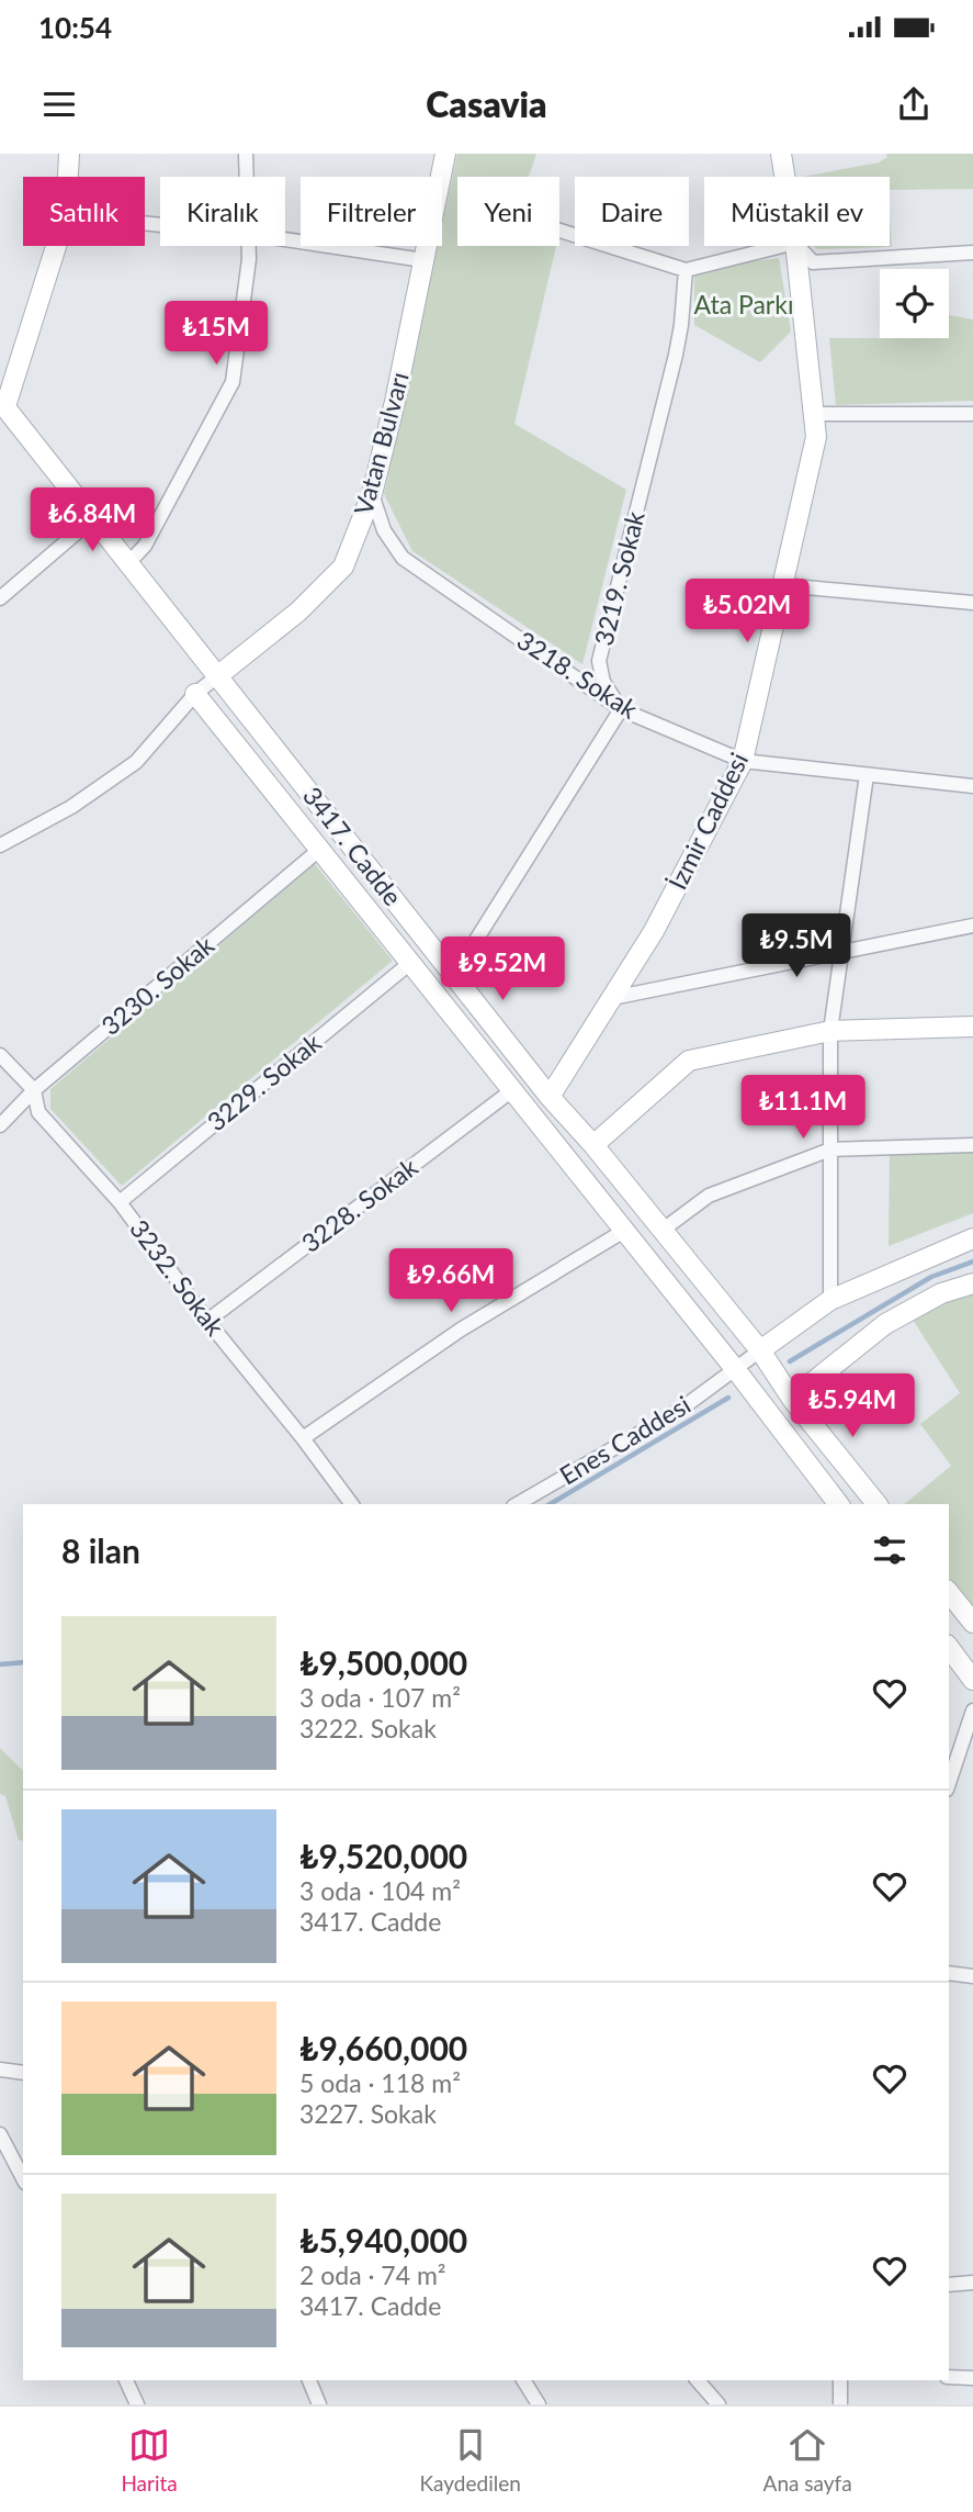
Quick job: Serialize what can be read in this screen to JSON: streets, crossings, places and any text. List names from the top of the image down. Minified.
{"streets":{"street":["Vatan Bulvarı","3219. Sokak","3218. Sokak","İzmir Caddesi","3417. Cadde","3230. Sokak","3229. Sokak","3228. Sokak","3232. Sokak","Enes Caddesi"]},"crossings":[["Vatan Bulvarı","3218. Sokak"],["Vatan Bulvarı","3417. Cadde"],["3219. Sokak","3218. Sokak"],["3218. Sokak","İzmir Caddesi"],["İzmir Caddesi","3417. Cadde"],["3417. Cadde","3230. Sokak"],["3417. Cadde","3229. Sokak"],["3417. Cadde","3228. Sokak"],["3417. Cadde","Enes Caddesi"],["3230. Sokak","3232. Sokak"],["3229. Sokak","3232. Sokak"],["3228. Sokak","3232. Sokak"]],"parks":["Ata Parkı"],"page":{"status":"10:54","header":"Casavia","chip":["Satılık","Kiralık","Filtreler","Yeni","Daire","Müstakil ev"],"price":["₺15M","₺6.84M","₺5.02M","₺9.5M","₺9.52M","₺11.1M","₺9.66M","₺5.94M"],"heading":"8 ilan","list":[{"name":"₺9,500,000","note":"3 oda · 107 m² · 3222. Sokak"},{"name":"₺9,520,000","note":"3 oda · 104 m² · 3417. Cadde"},{"name":"₺9,660,000","note":"5 oda · 118 m² · 3227. Sokak"},{"name":"₺5,940,000","note":"2 oda · 74 m² · 3417. Cadde"}],"tabs":["Harita","Kaydedilen","Ana sayfa"]}}
